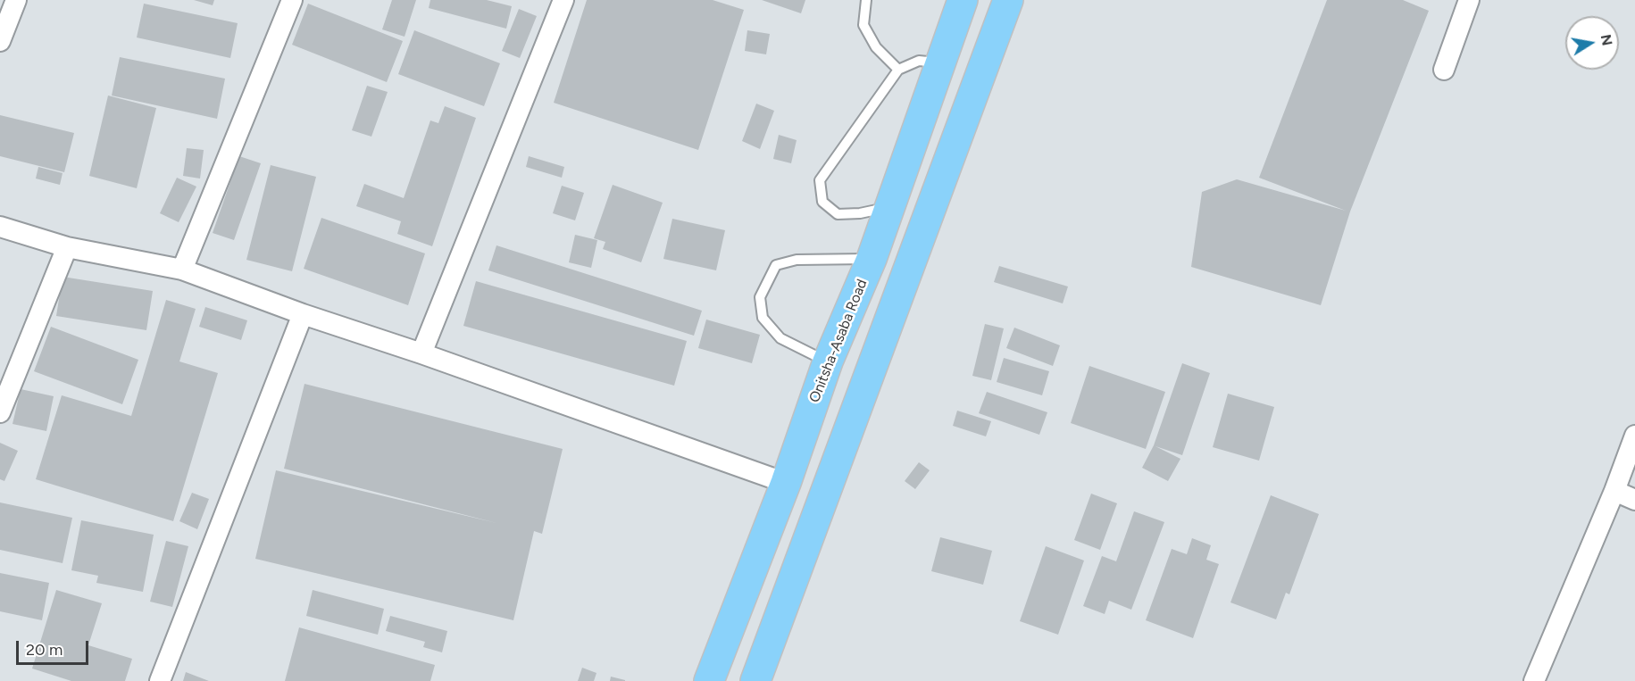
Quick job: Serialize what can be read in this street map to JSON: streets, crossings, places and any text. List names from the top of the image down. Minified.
{"streets":{"highway":["Onitsha-Asaba Road"]},"scale_bar":"20 m","north":"right"}
